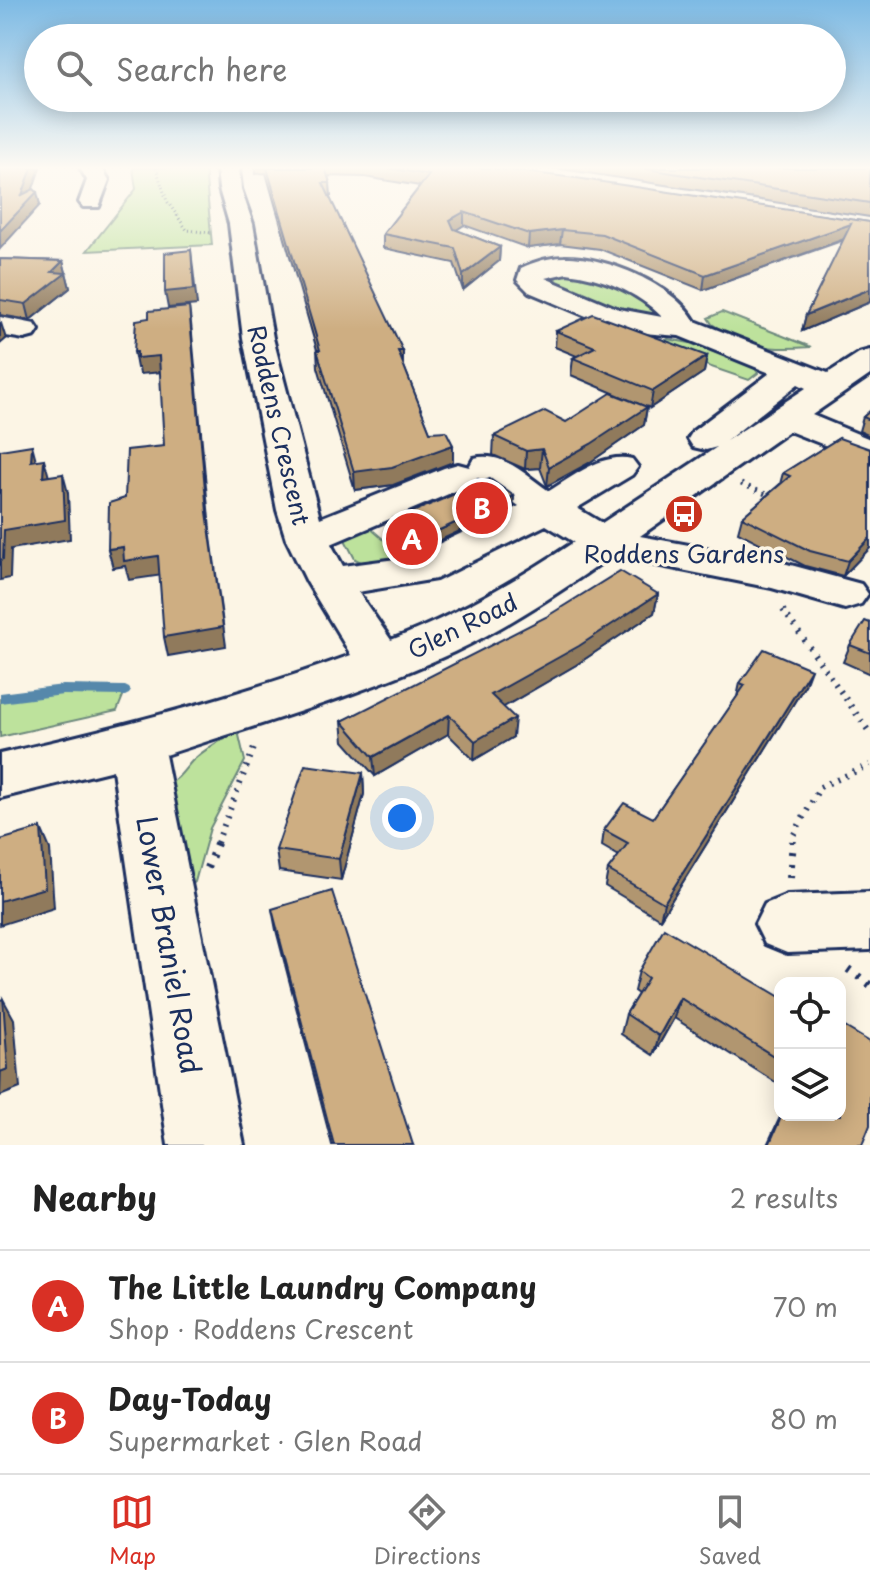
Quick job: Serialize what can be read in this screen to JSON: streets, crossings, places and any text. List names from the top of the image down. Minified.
{"streets":{"street":["Roddens Crescent","Glen Road","Lower Braniel Road"]},"crossings":[["Roddens Crescent","Glen Road"],["Glen Road","Lower Braniel Road"]],"places":{"bus stop":["Roddens Gardens"]},"page":{"search":"Search here","pins":["B","A"],"heading":["Nearby","2 results"],"list":[{"mark":"A","name":"The Little Laundry Company","note":"Shop · Roddens Crescent","value":"70 m"},{"mark":"B","name":"Day-Today","note":"Supermarket · Glen Road","value":"80 m"}],"nav":["Map","Directions","Saved"]}}
